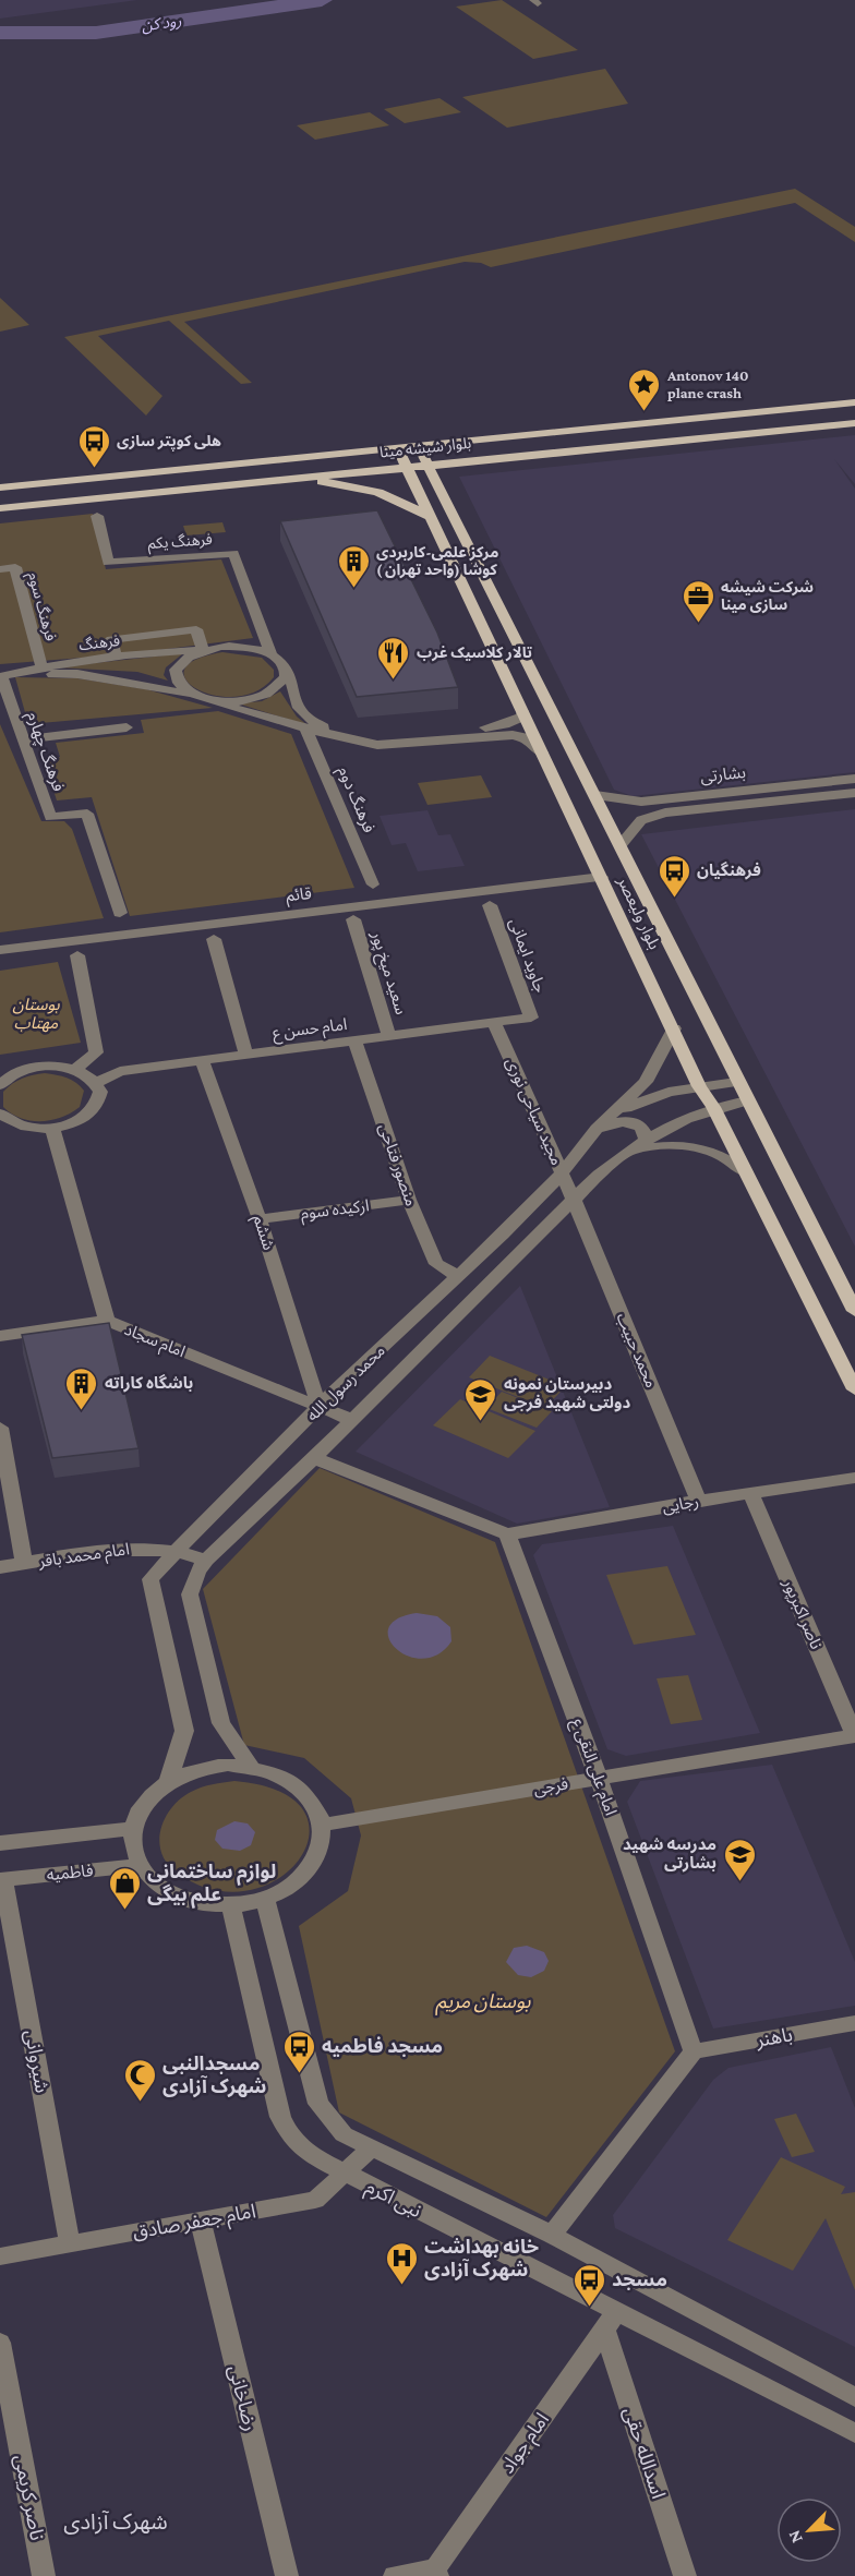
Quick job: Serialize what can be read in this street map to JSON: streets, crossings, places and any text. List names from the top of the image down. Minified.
{"streets":{"main road":["بلوار شیشه مینا","بلوار ولیعصر"],"street":["فرهنگ یکم","فرهنگ سوم","فرهنگ","فرهنگ چهارم","بشارتی","فرهنگ دوم","قائم","جاوید ایمانی","سعید میخ پور","امام حسن ع","مجید سیاحی نوری","منصور فتاحی","ارکیده سوم","ششم","امام سجاد","محمد حبیب","محمد رسول الله","رجایی","امام محمد باقر","ناصر اکبرپور","امام علی النقی ع","فرجی","فاطمیه","باهنر","شیروانی","نبی اکرم","امام جعفر صادق","رضاخانی","امام جواد","اسدالله حقی","ناصر کریمی"]},"crossings":[["بلوار شیشه مینا","بلوار ولیعصر"],["فرهنگ یکم","فرهنگ"],["فرهنگ سوم","فرهنگ"],["فرهنگ","فرهنگ چهارم"],["فرهنگ","فرهنگ دوم"],["بشارتی","بلوار ولیعصر"],["قائم","بلوار ولیعصر"],["بلوار ولیعصر","محمد رسول الله"],["جاوید ایمانی","امام حسن ع"],["سعید میخ پور","امام حسن ع"],["امام حسن ع","مجید سیاحی نوری"],["امام حسن ع","منصور فتاحی"],["امام حسن ع","ششم"],["مجید سیاحی نوری","محمد حبیب"],["مجید سیاحی نوری","محمد رسول الله"],["منصور فتاحی","ارکیده سوم"],["منصور فتاحی","محمد رسول الله"],["ارکیده سوم","ششم"],["ششم","امام سجاد"],["ششم","محمد رسول الله"],["امام سجاد","محمد رسول الله"],["محمد حبیب","محمد رسول الله"],["محمد حبیب","رجایی"],["محمد رسول الله","امام محمد باقر"],["محمد رسول الله","فرجی"],["محمد رسول الله","فاطمیه"],["محمد رسول الله","نبی اکرم"],["رجایی","ناصر اکبرپور"],["رجایی","امام علی النقی ع"],["ناصر اکبرپور","فرجی"],["امام علی النقی ع","فرجی"],["امام علی النقی ع","باهنر"],["فرجی","فاطمیه"],["فرجی","نبی اکرم"],["فاطمیه","شیروانی"],["فاطمیه","نبی اکرم"],["شیروانی","امام جعفر صادق"],["نبی اکرم","امام جعفر صادق"],["نبی اکرم","امام جواد"],["امام جعفر صادق","رضاخانی"],["امام جواد","اسدالله حقی"]],"districts":["شهرک آزادی"],"water":["رود کن"],"parks":["بوستان مهتاب","بوستان مریم"],"places":{"place":["Antonov 140 plane crash"],"bus stop":["هلی کوپتر سازی","فرهنگیان","مسجد فاطمیه","مسجد"],"building":["مرکز علمی-کاربردی کوشا (واحد تهران )","باشگاه کاراته"],"office":["شرکت شیشه سازی مینا"],"restaurant":["تالار کلاسیک غرب"],"school or university":["دبیرستان نمونه دولتی شهید فرجی","مدرسه شهید بشارتی"],"shop":["لوازم ساختمانی علم بیگی"],"mosque":["مسجدالنبی شهرک آزادی"],"hospital":["خانه بهداشت شهرک آزادی"]},"north":"bottom left"}
